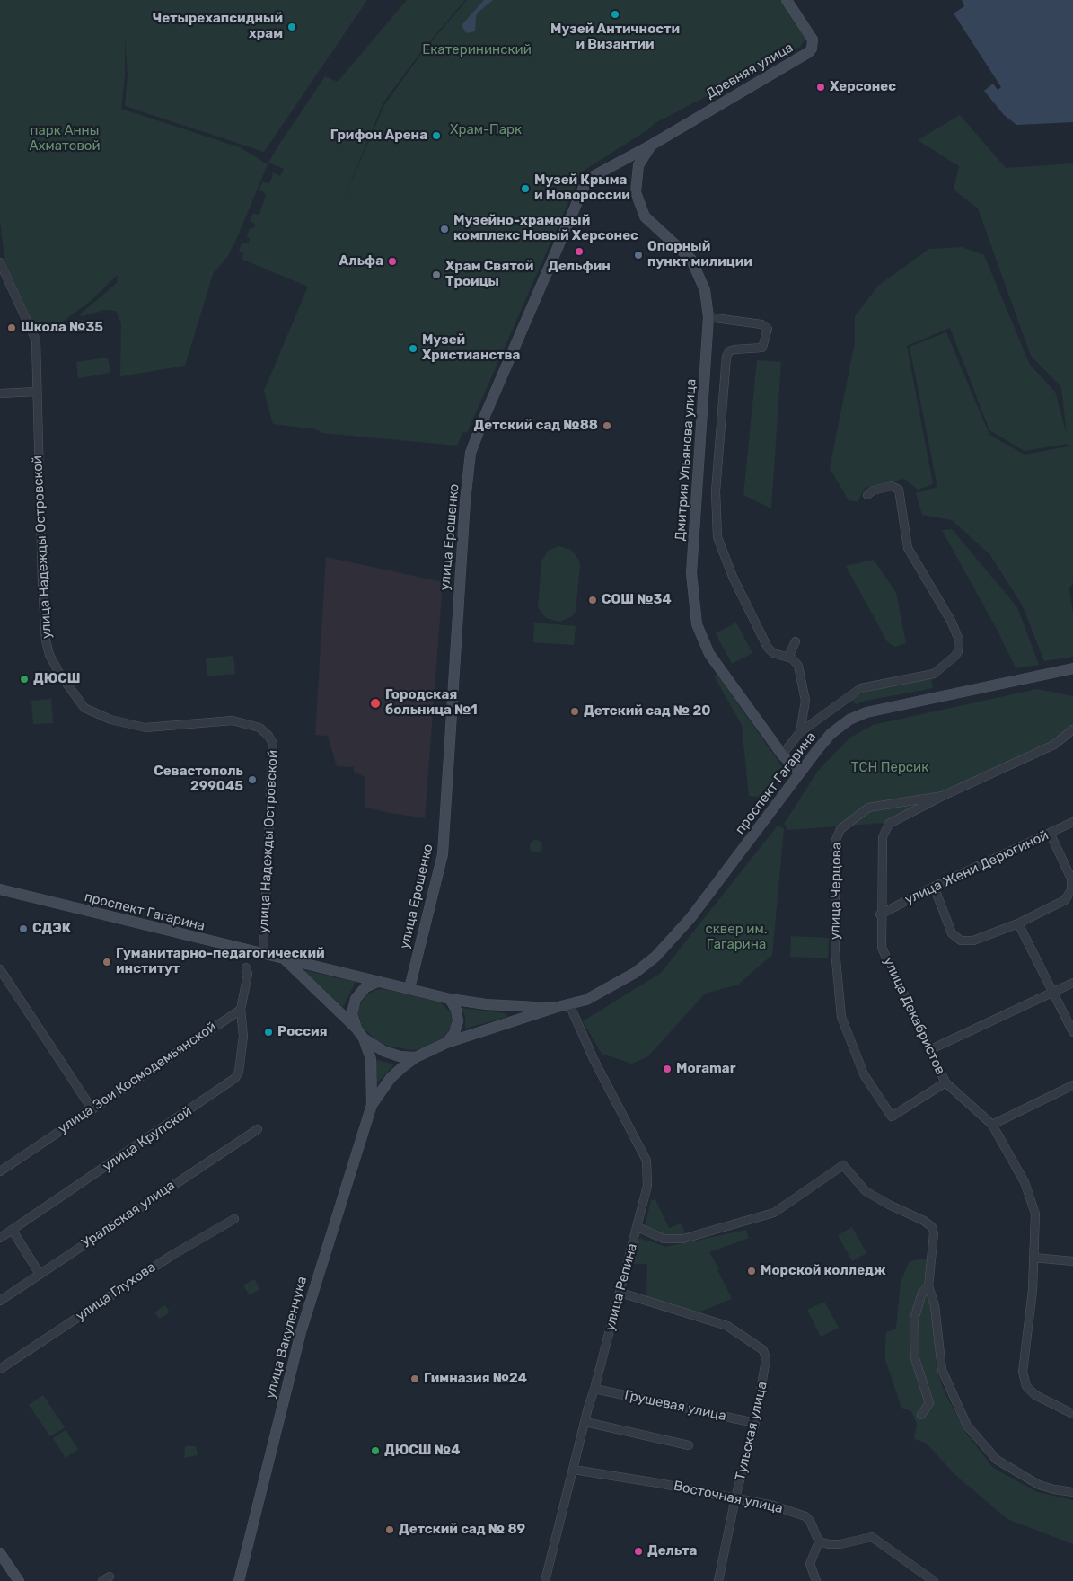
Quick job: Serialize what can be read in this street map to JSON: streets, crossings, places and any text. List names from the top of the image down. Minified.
{"streets":{"main road":["Древняя улица","Дмитрия Ульянова улица","улица Ерошенко","проспект Гагарина","улица Вакуленчука"],"street":["улица Надежды Островской","улица Жени Дерюгиной","улица Черцова","улица Декабристов","улица Зои Космодемьянской","улица Крупской","Уральская улица","улица Репина","улица Глухова","Грушевая улица","Тульская улица","Восточная улица"]},"crossings":[["Древняя улица","Дмитрия Ульянова улица"],["Древняя улица","улица Ерошенко"],["Дмитрия Ульянова улица","улица Ерошенко"],["Дмитрия Ульянова улица","проспект Гагарина"],["улица Ерошенко","проспект Гагарина"],["улица Ерошенко","улица Вакуленчука"],["улица Надежды Островской","проспект Гагарина"],["проспект Гагарина","улица Репина"],["проспект Гагарина","улица Вакуленчука"],["улица Жени Дерюгиной","улица Декабристов"],["улица Черцова","улица Декабристов"],["улица Зои Космодемьянской","улица Крупской"],["улица Репина","Грушевая улица"],["улица Репина","Тульская улица"],["улица Репина","Восточная улица"],["Грушевая улица","Тульская улица"],["Тульская улица","Восточная улица"]],"parks":["Екатерининский","Храм-Парк","парк Анны Ахматовой","ТСН Персик","сквер им. Гагарина"],"places":["Музей Античности и Византии","Четырехапсидный храм","Херсонес","Грифон Арена","Музей Крыма и Новороссии","Музейно-храмовый комплекс Новый Херсонес","Дельфин","Опорный пункт милиции","Альфа","Храм Святой Троицы","Школа №35","Музей Христианства","Детский сад №88","СОШ №34","ДЮСШ","Городская больница №1","Детский сад № 20","Севастополь 299045","СДЭК","Гуманитарно-педагогический институт","Россия","Moramar","Морской колледж","Гимназия №24","ДЮСШ №4","Детский сад № 89","Дельта"]}
